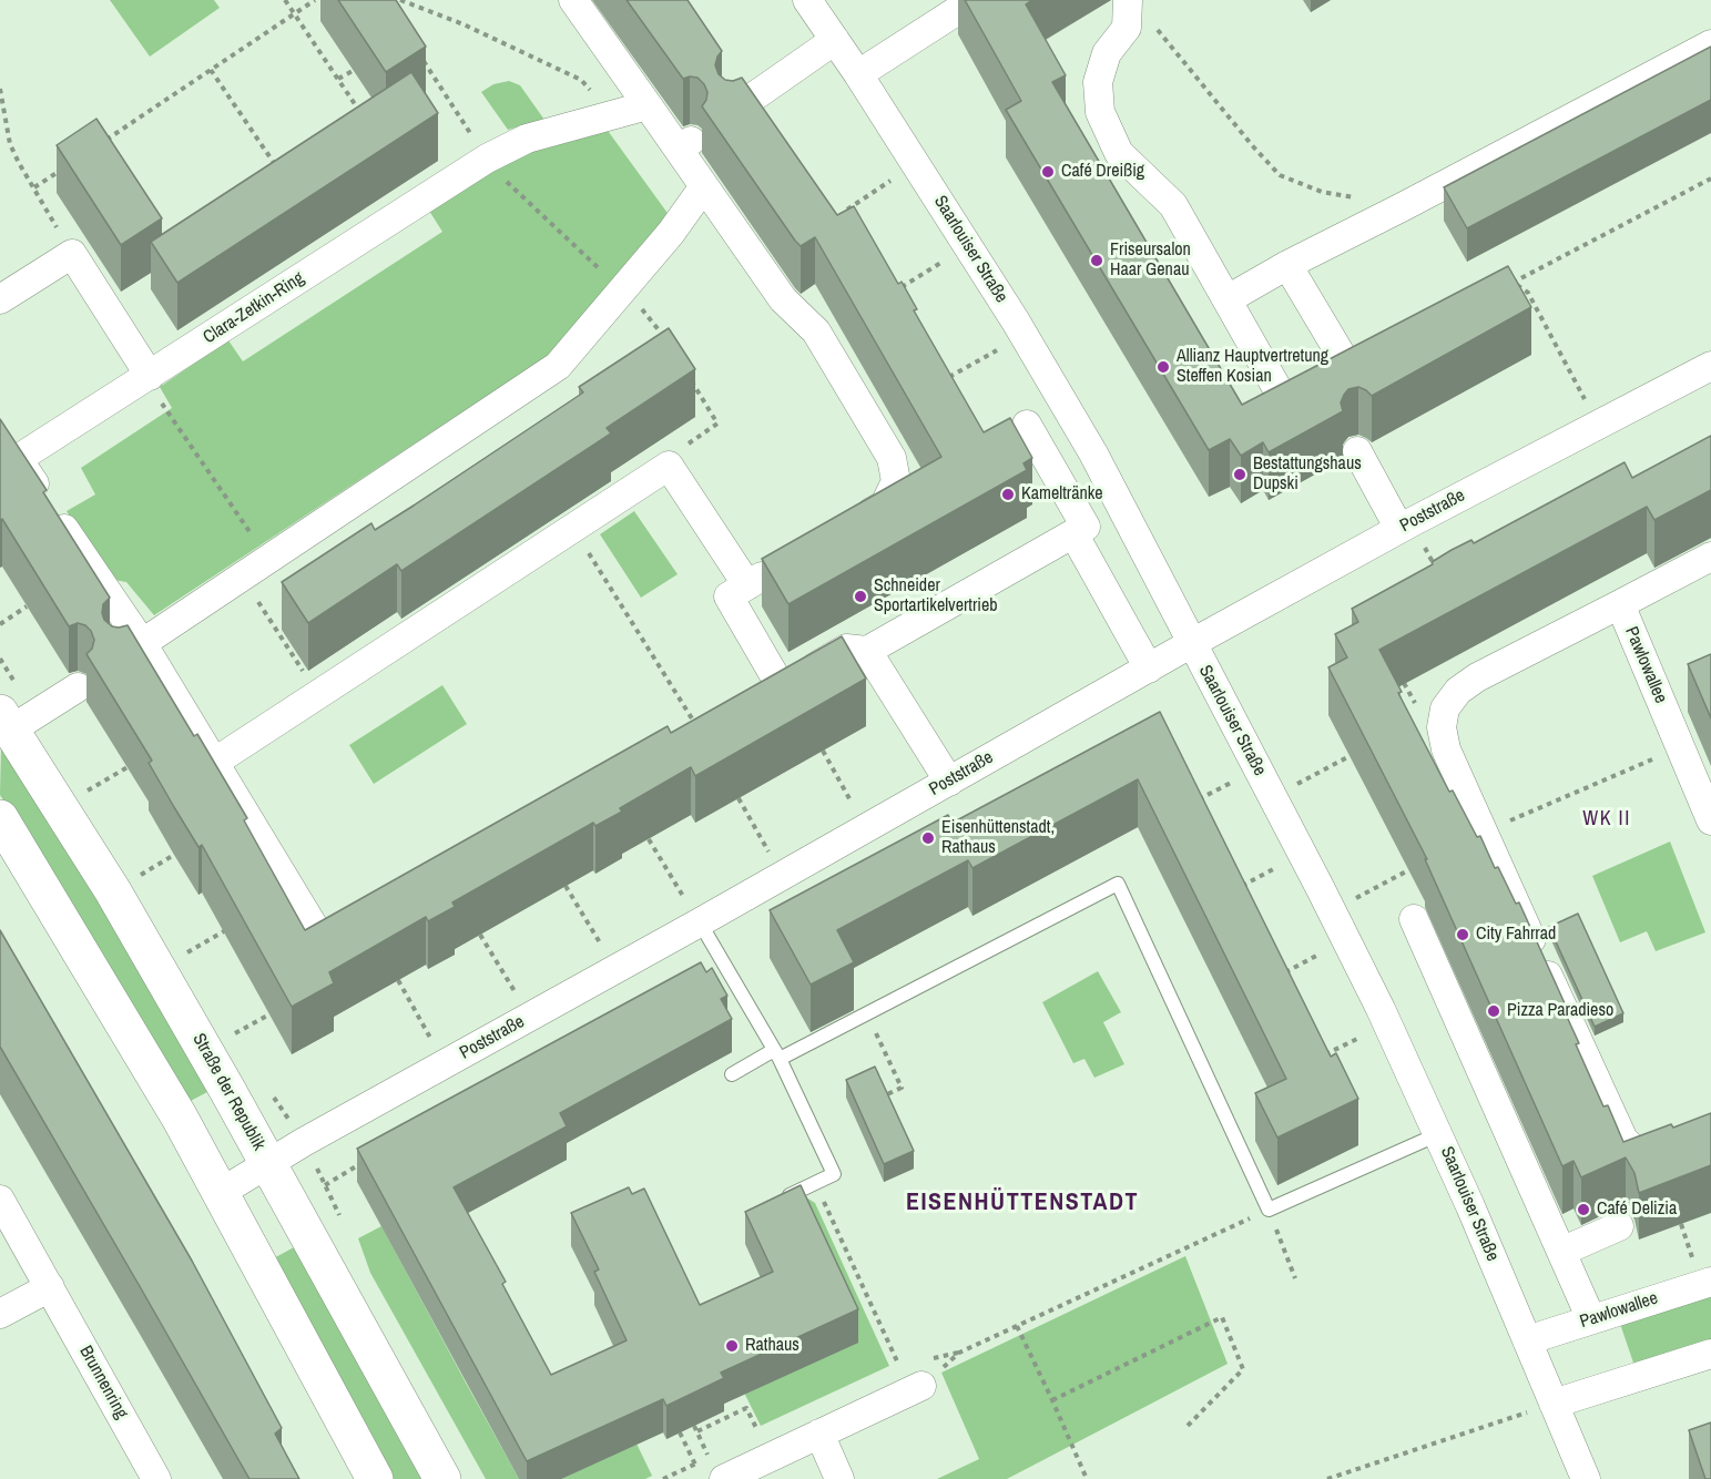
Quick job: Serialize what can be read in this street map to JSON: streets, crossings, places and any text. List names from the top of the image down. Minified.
{"streets":{"street":["Saarlouiser Straße","Clara-Zetkin-Ring","Poststraße","Pawlowallee","Straße der Republik","Brunnenring"]},"crossings":[["Saarlouiser Straße","Poststraße"],["Saarlouiser Straße","Pawlowallee"],["Poststraße","Straße der Republik"]],"districts":["WK II","EISENHÜTTENSTADT"],"places":["Café Dreißig","Friseursalon Haar Genau","Allianz Hauptvertretung Steffen Kosian","Bestattungshaus Dupski","Kameltränke","Schneider Sportartikelvertrieb","Eisenhüttenstadt, Rathaus","City Fahrrad","Pizza Paradieso","Café Delizia","Rathaus"]}
